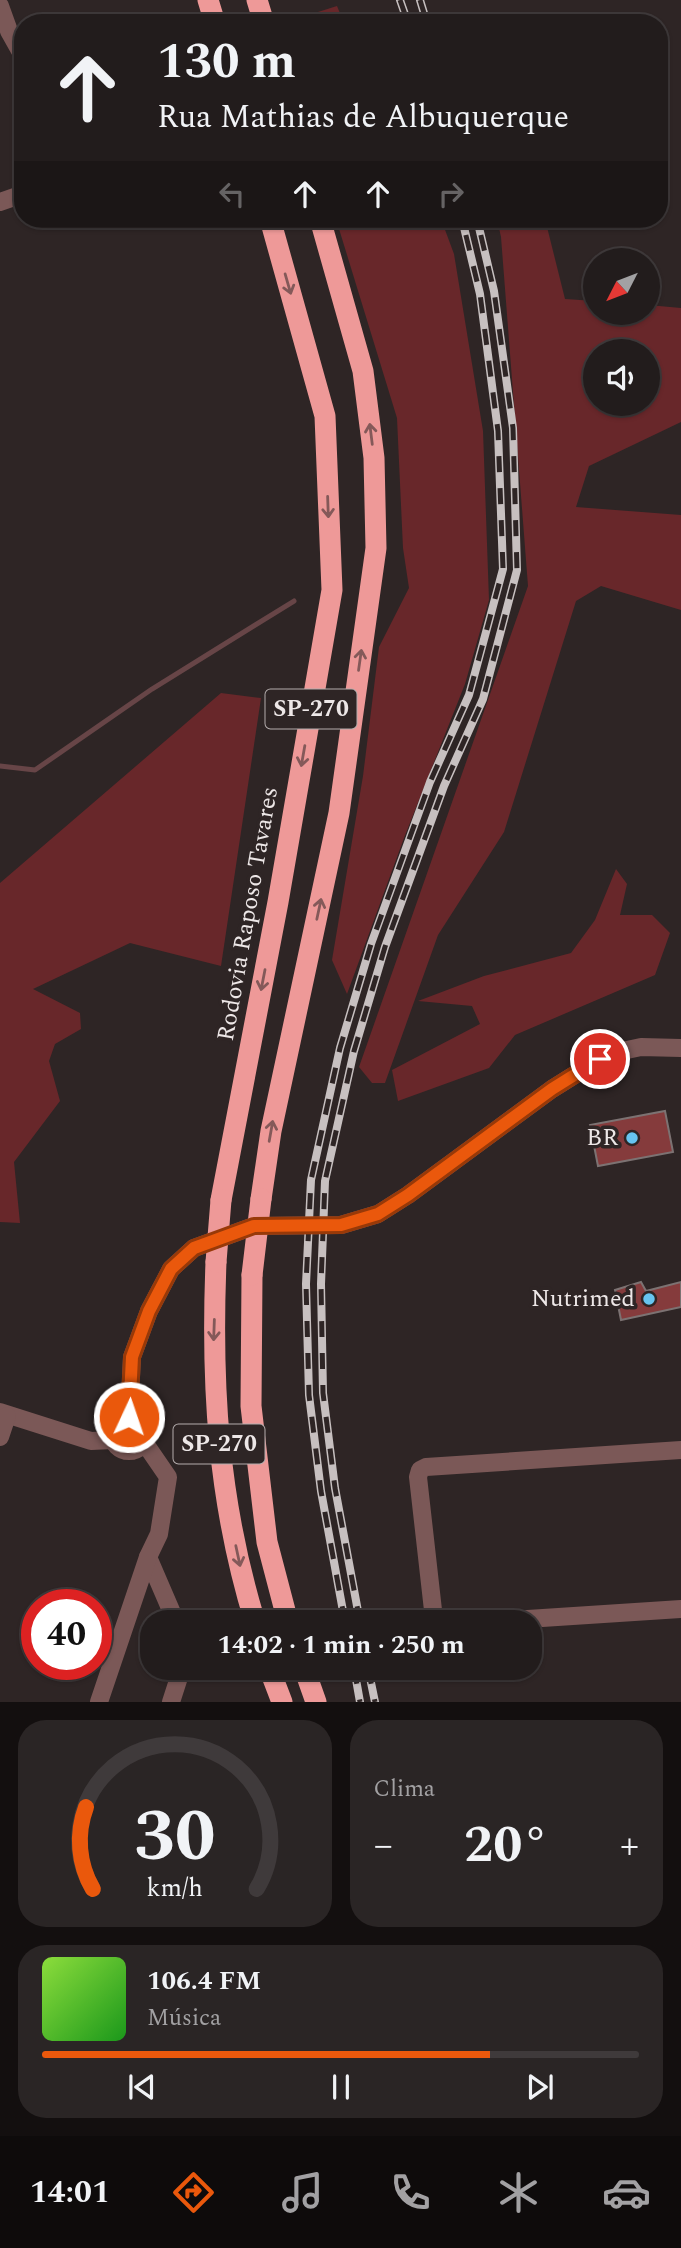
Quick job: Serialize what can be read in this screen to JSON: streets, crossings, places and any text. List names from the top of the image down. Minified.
{"streets":{"highway":["SP-270","Rodovia Raposo Tavares"]},"places":["BR","Nutrimed"],"north":"bottom left","page":{"turn":["130 m","Rua Mathias de Albuquerque"],"limit":"40","trip":"14:02 · 1 min · 250 m","tile":"Clima","heat":["−","20°","+"],"song":["106.4 FM","Música"],"tabs":"14:01","gauge":["30","km/h"]}}
